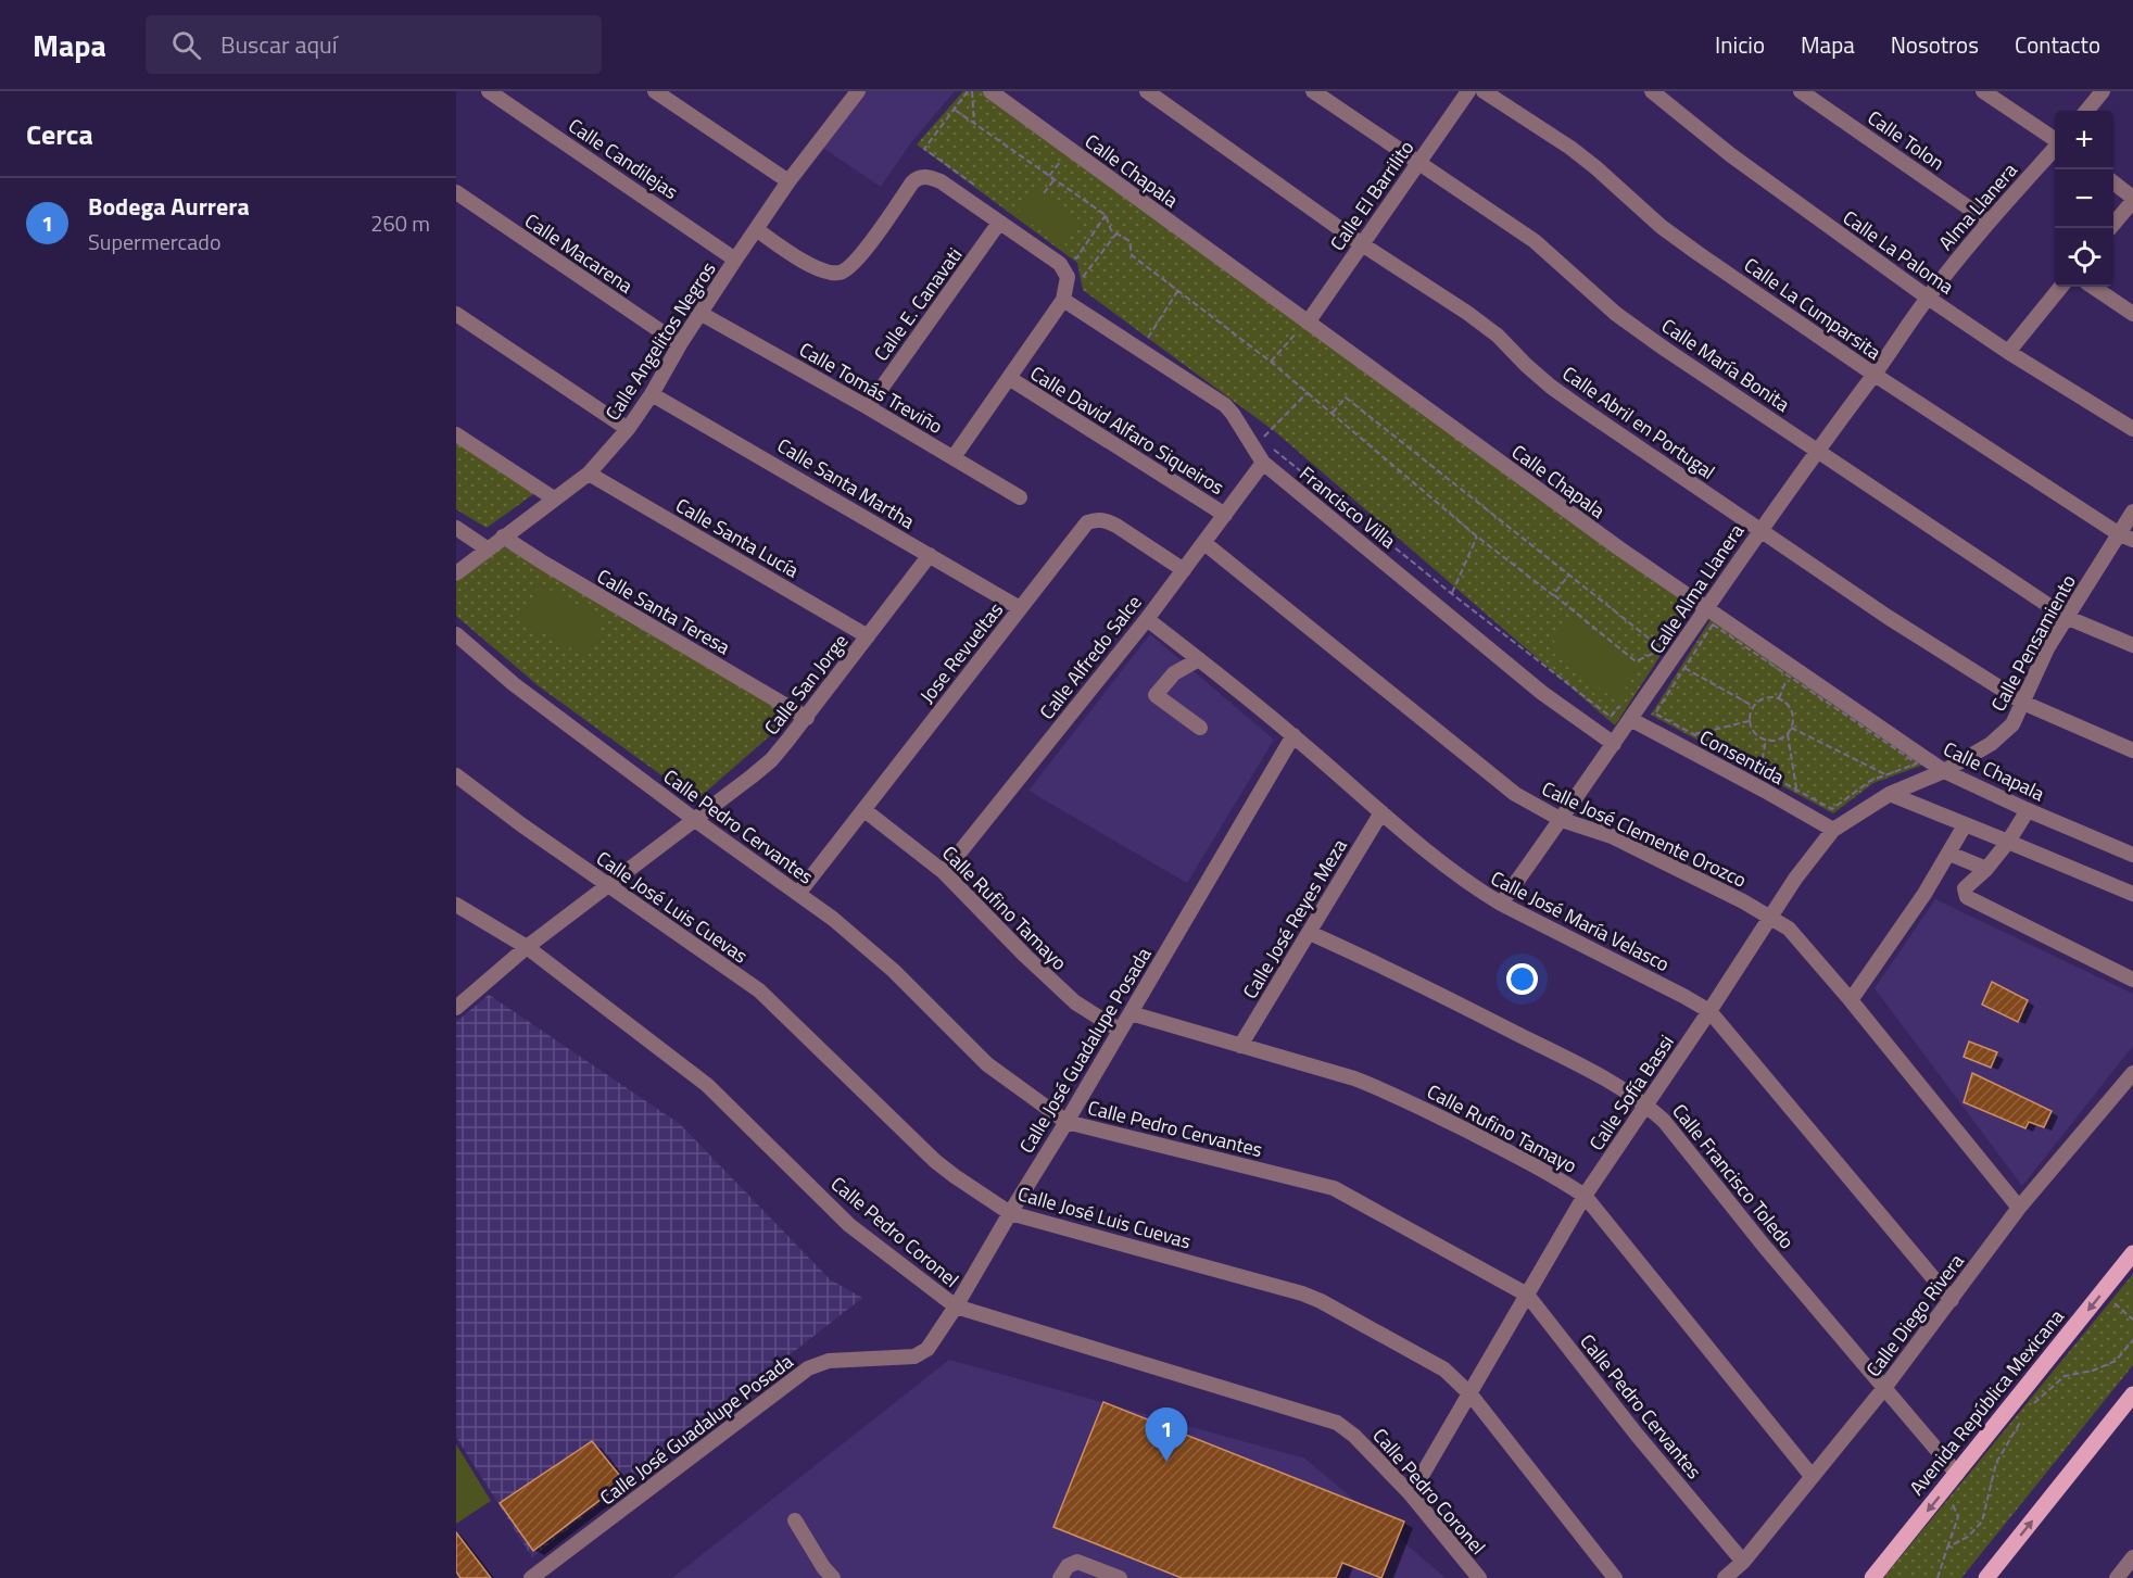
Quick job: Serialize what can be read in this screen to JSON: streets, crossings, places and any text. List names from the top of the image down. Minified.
{"streets":{"main road":["Avenida República Mexicana"],"street":["Calle Tolon","Calle Candilejas","Calle Chapala","Calle El Barrilito","Alma Llanera","Calle La Paloma","Calle Macarena","Calle E. Canavati","Calle La Cumparsita","Calle Angelitos Negros","Calle María Bonita","Calle Tomás Treviño","Calle Abril en Portugal","Calle David Alfaro Siqueiros","Calle Santa Martha","Francisco Villa","Calle Santa Lucía","Calle Alma Llanera","Calle Santa Teresa","Calle Pensamiento","Jose Revueltas","Calle Alfredo Salce","Calle San Jorge","Consentida","Calle Pedro Cervantes","Calle José Clemente Orozco","Calle José Luis Cuevas","Calle Rufino Tamayo","Calle José Reyes Meza","Calle José María Velasco","Calle José Guadalupe Posada","Calle Sofía Bassi","Calle Francisco Toledo","Calle Pedro Coronel","Calle Diego Rivera"]},"crossings":[["Calle Tolon","Alma Llanera"],["Calle Candilejas","Calle Angelitos Negros"],["Calle Chapala","Calle El Barrilito"],["Calle Chapala","Calle Alma Llanera"],["Calle Chapala","Calle Pensamiento"],["Calle Chapala","Calle Sofía Bassi"],["Calle El Barrilito","Calle María Bonita"],["Calle El Barrilito","Calle Abril en Portugal"],["Alma Llanera","Calle La Paloma"],["Alma Llanera","Calle Alma Llanera"],["Calle La Paloma","Calle Alma Llanera"],["Calle Macarena","Calle Angelitos Negros"],["Calle E. Canavati","Calle Tomás Treviño"],["Calle La Cumparsita","Calle Alma Llanera"],["Calle La Cumparsita","Calle Pensamiento"],["Calle Angelitos Negros","Calle Tomás Treviño"],["Calle Angelitos Negros","Calle Santa Martha"],["Calle Angelitos Negros","Calle Santa Lucía"],["Calle Angelitos Negros","Calle Santa Teresa"],["Calle María Bonita","Calle Alma Llanera"],["Calle María Bonita","Calle Pensamiento"],["Calle Abril en Portugal","Calle Alma Llanera"],["Calle Abril en Portugal","Calle Pensamiento"],["Calle David Alfaro Siqueiros","Calle Alfredo Salce"],["Calle Santa Martha","Jose Revueltas"],["Calle Santa Martha","Calle San Jorge"],["Francisco Villa","Calle Alma Llanera"],["Francisco Villa","Calle Alfredo Salce"],["Calle Santa Lucía","Calle San Jorge"],["Calle Alma Llanera","Consentida"],["Calle Alma Llanera","Calle José Clemente Orozco"],["Calle Alma Llanera","Calle José María Velasco"],["Calle Santa Teresa","Calle San Jorge"],["Calle Pensamiento","Calle Sofía Bassi"],["Jose Revueltas","Calle Alfredo Salce"],["Jose Revueltas","Calle Pedro Cervantes"],["Jose Revueltas","Calle Rufino Tamayo"],["Calle Alfredo Salce","Calle José Clemente Orozco"],["Calle Alfredo Salce","Calle Rufino Tamayo"],["Calle Alfredo Salce","Calle José María Velasco"],["Calle San Jorge","Calle Pedro Cervantes"],["Calle San Jorge","Calle José Luis Cuevas"],["Calle San Jorge","Calle Pedro Coronel"],["Consentida","Calle Sofía Bassi"],["Calle Pedro Cervantes","Calle José Guadalupe Posada"],["Calle Pedro Cervantes","Calle Sofía Bassi"],["Calle Pedro Cervantes","Calle Diego Rivera"],["Calle José Clemente Orozco","Calle Sofía Bassi"],["Calle José Clemente Orozco","Calle Diego Rivera"],["Calle José Luis Cuevas","Calle José Guadalupe Posada"],["Calle José Luis Cuevas","Calle Sofía Bassi"],["Calle Rufino Tamayo","Calle José Reyes Meza"],["Calle Rufino Tamayo","Calle José Guadalupe Posada"],["Calle Rufino Tamayo","Calle Sofía Bassi"],["Calle Rufino Tamayo","Calle Diego Rivera"],["Calle José Reyes Meza","Calle José María Velasco"],["Calle José Reyes Meza","Calle Francisco Toledo"],["Calle José María Velasco","Calle José Guadalupe Posada"],["Calle José María Velasco","Calle Sofía Bassi"],["Calle José María Velasco","Calle Diego Rivera"],["Calle José Guadalupe Posada","Calle Pedro Coronel"],["Calle Sofía Bassi","Calle Francisco Toledo"],["Calle Sofía Bassi","Calle Pedro Coronel"],["Calle Francisco Toledo","Calle Diego Rivera"],["Calle Francisco Toledo","Avenida República Mexicana"]],"page":{"header":"Mapa","search":"Buscar aquí","nav":["Inicio","Mapa","Nosotros","Contacto"],"heading":"Cerca","map_buttons":["+","−"],"list":[{"mark":"1","name":"Bodega Aurrera","note":"Supermercado","value":"260 m"}],"pins":"1"}}
